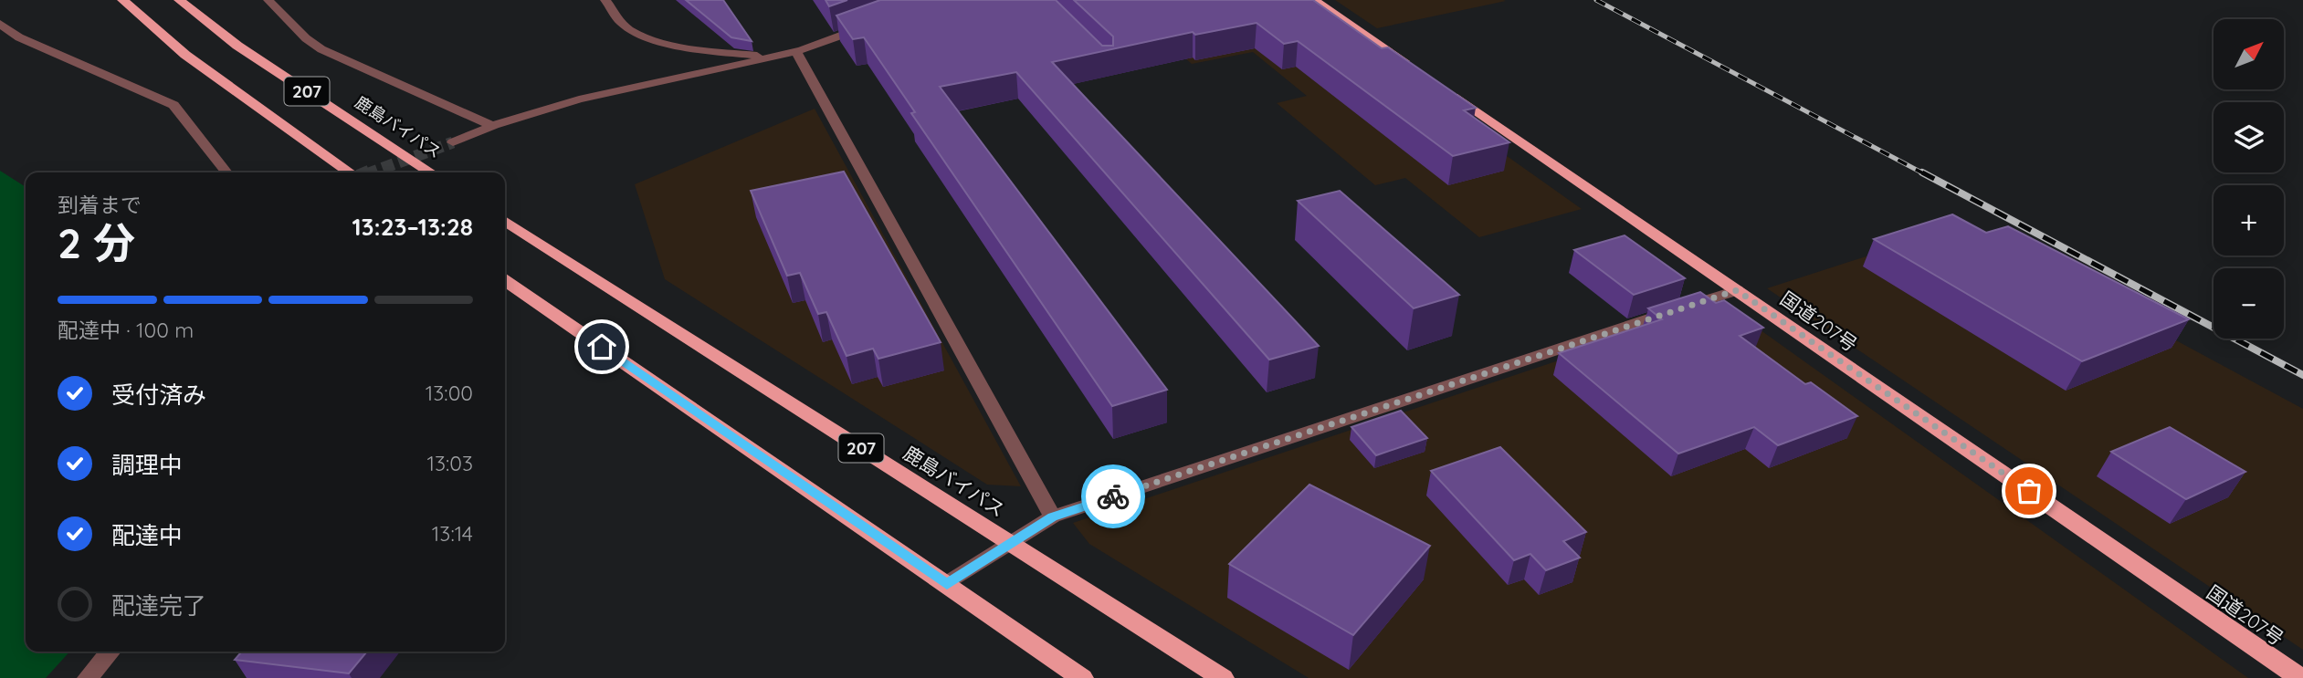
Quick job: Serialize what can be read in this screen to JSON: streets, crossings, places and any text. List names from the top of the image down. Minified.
{"streets":{"highway":["207","鹿島バイパス","国道207号"]},"north":"top right","page":{"map_buttons":["+","−"],"heading":["2 分","到着まで","13:23–13:28"],"bar":"配達中 · 100 m","list":[["受付済み","13:00"],["調理中","13:03"],["配達中","13:14"],"配達完了"]}}
